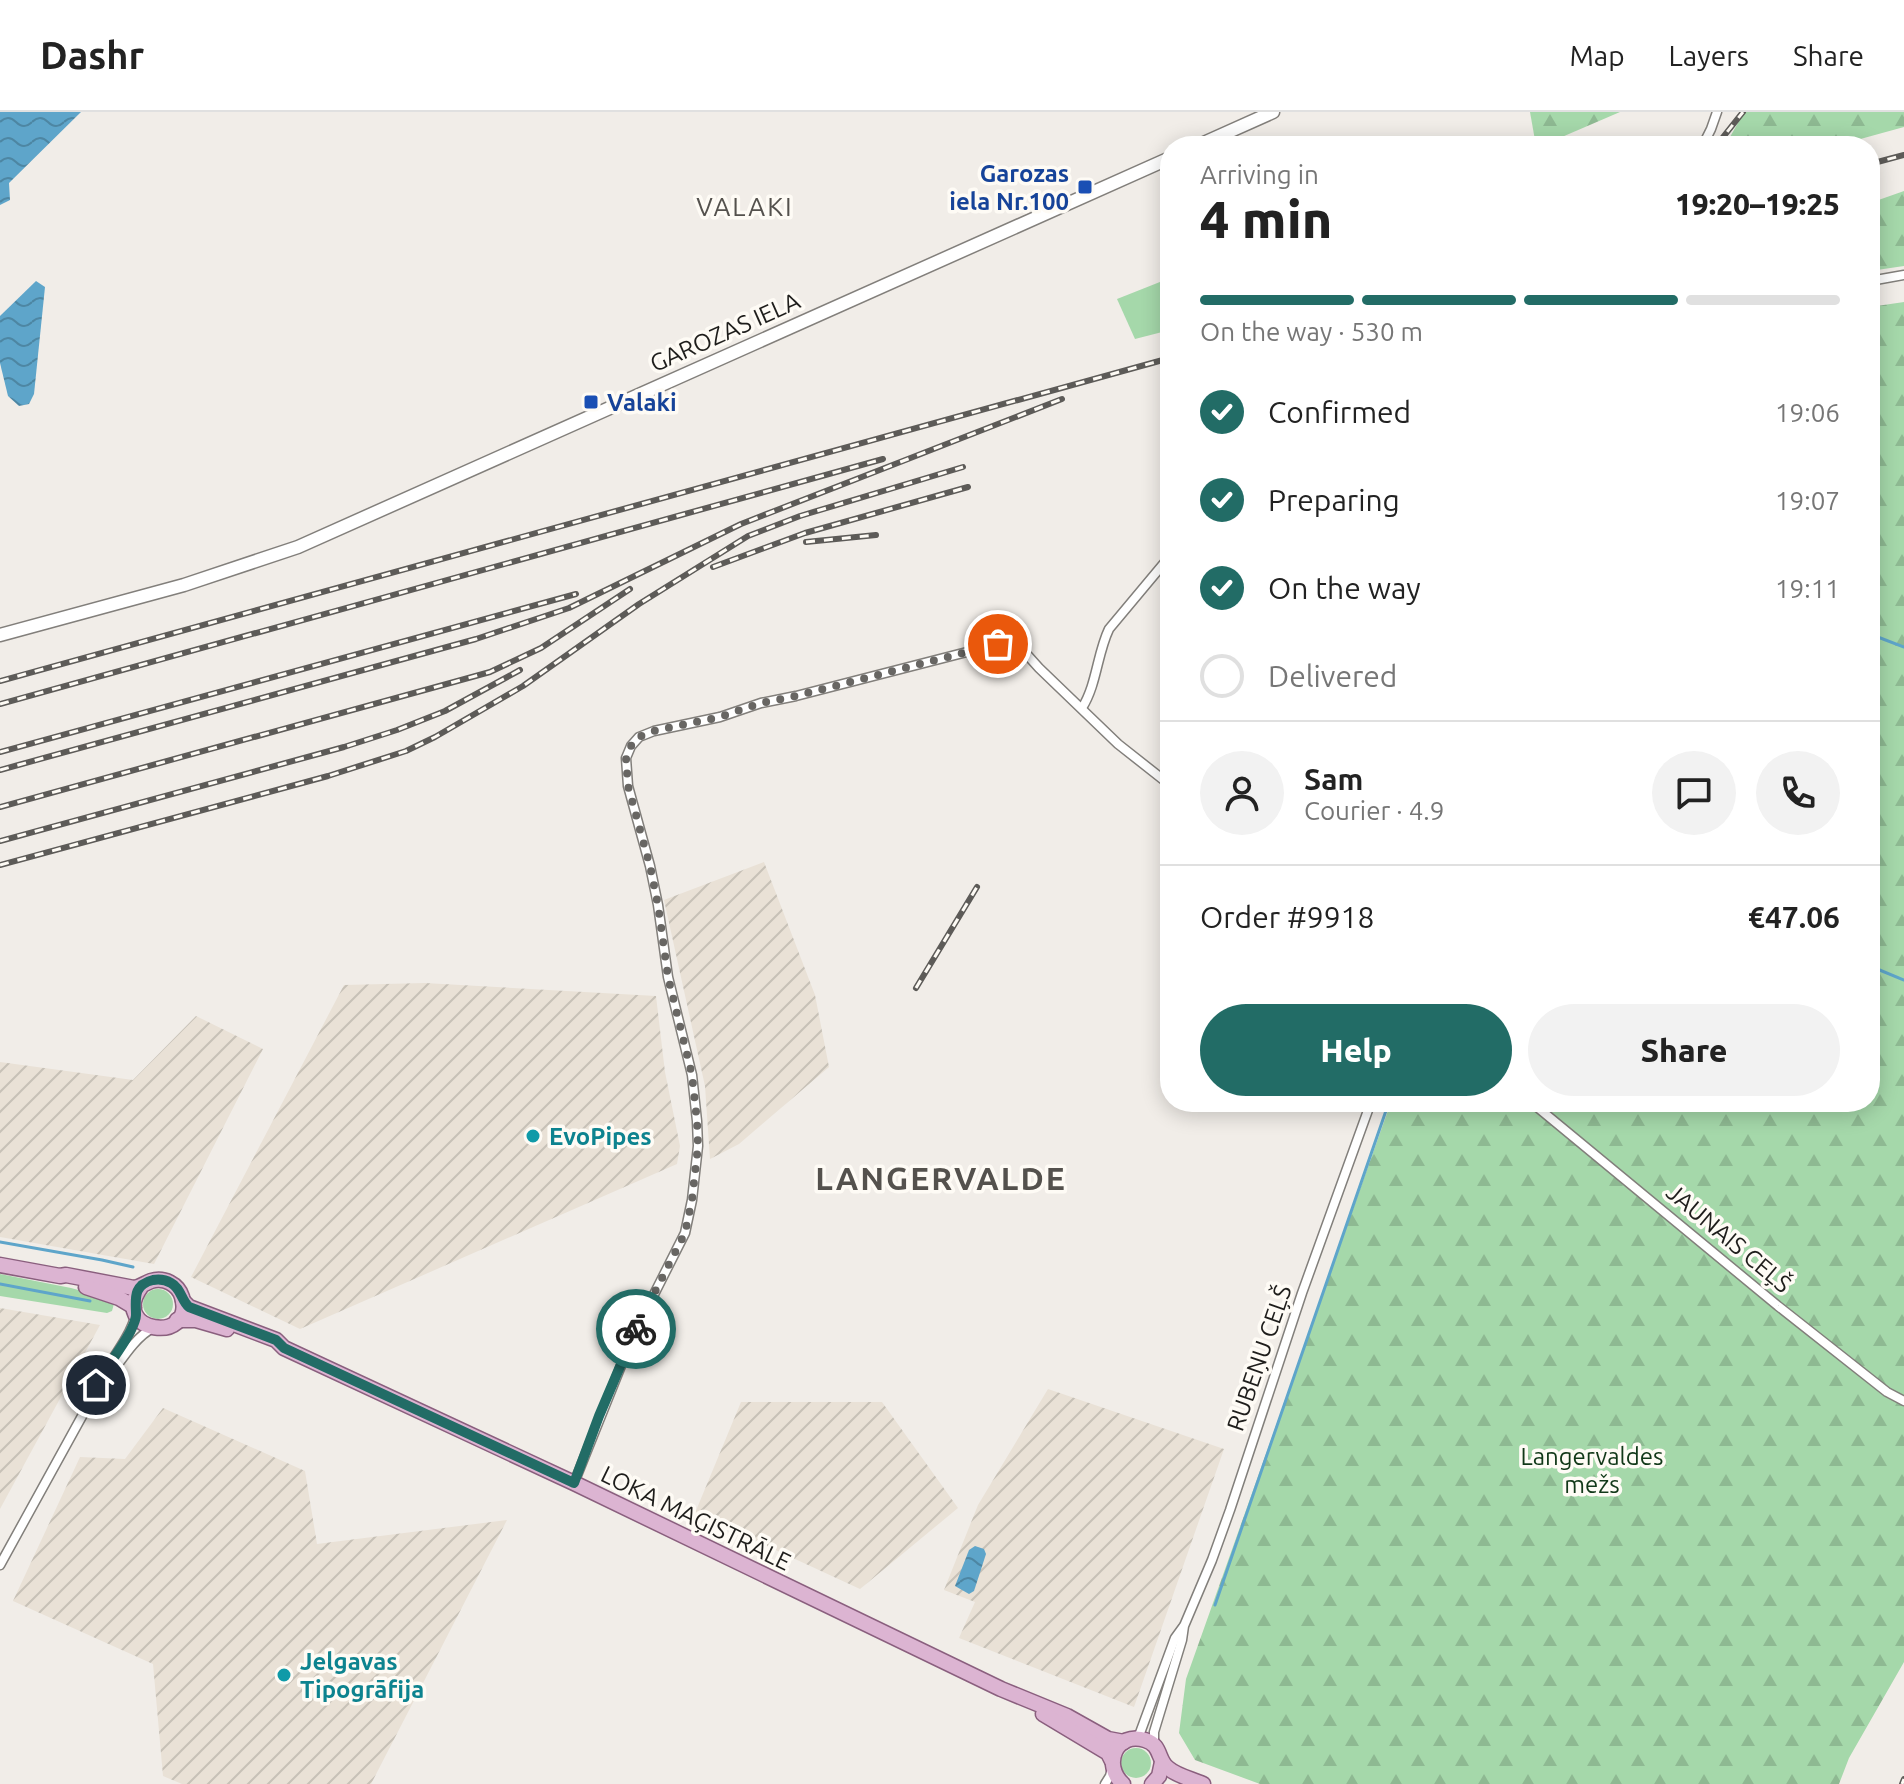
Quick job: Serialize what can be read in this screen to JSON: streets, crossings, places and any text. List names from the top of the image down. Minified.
{"streets":{"main road":["GAROZAS IELA","LOKA MAĢISTRĀLE"],"street":["JAUNAIS CEĻŠ","RUBEŅU CEĻŠ"]},"crossings":[["RUBEŅU CEĻŠ","LOKA MAĢISTRĀLE"]],"districts":["VALAKI","LANGERVALDE"],"parks":["Langervaldes mežs"],"places":{"transit":["Garozas iela Nr.100","Valaki"],"other":["EvoPipes","Jelgavas Tipogrāfija"]},"page":{"header":"Dashr","nav":["Map","Layers","Share"],"heading":["4 min","Arriving in","19:20–19:25"],"panel":["Sam","Courier · 4.9","Order #9918","€47.06"],"bar":"On the way · 530 m","list":[["Confirmed","19:06"],["Preparing","19:07"],["On the way","19:11"],"Delivered"],"buttons":["Help","Share"]}}
